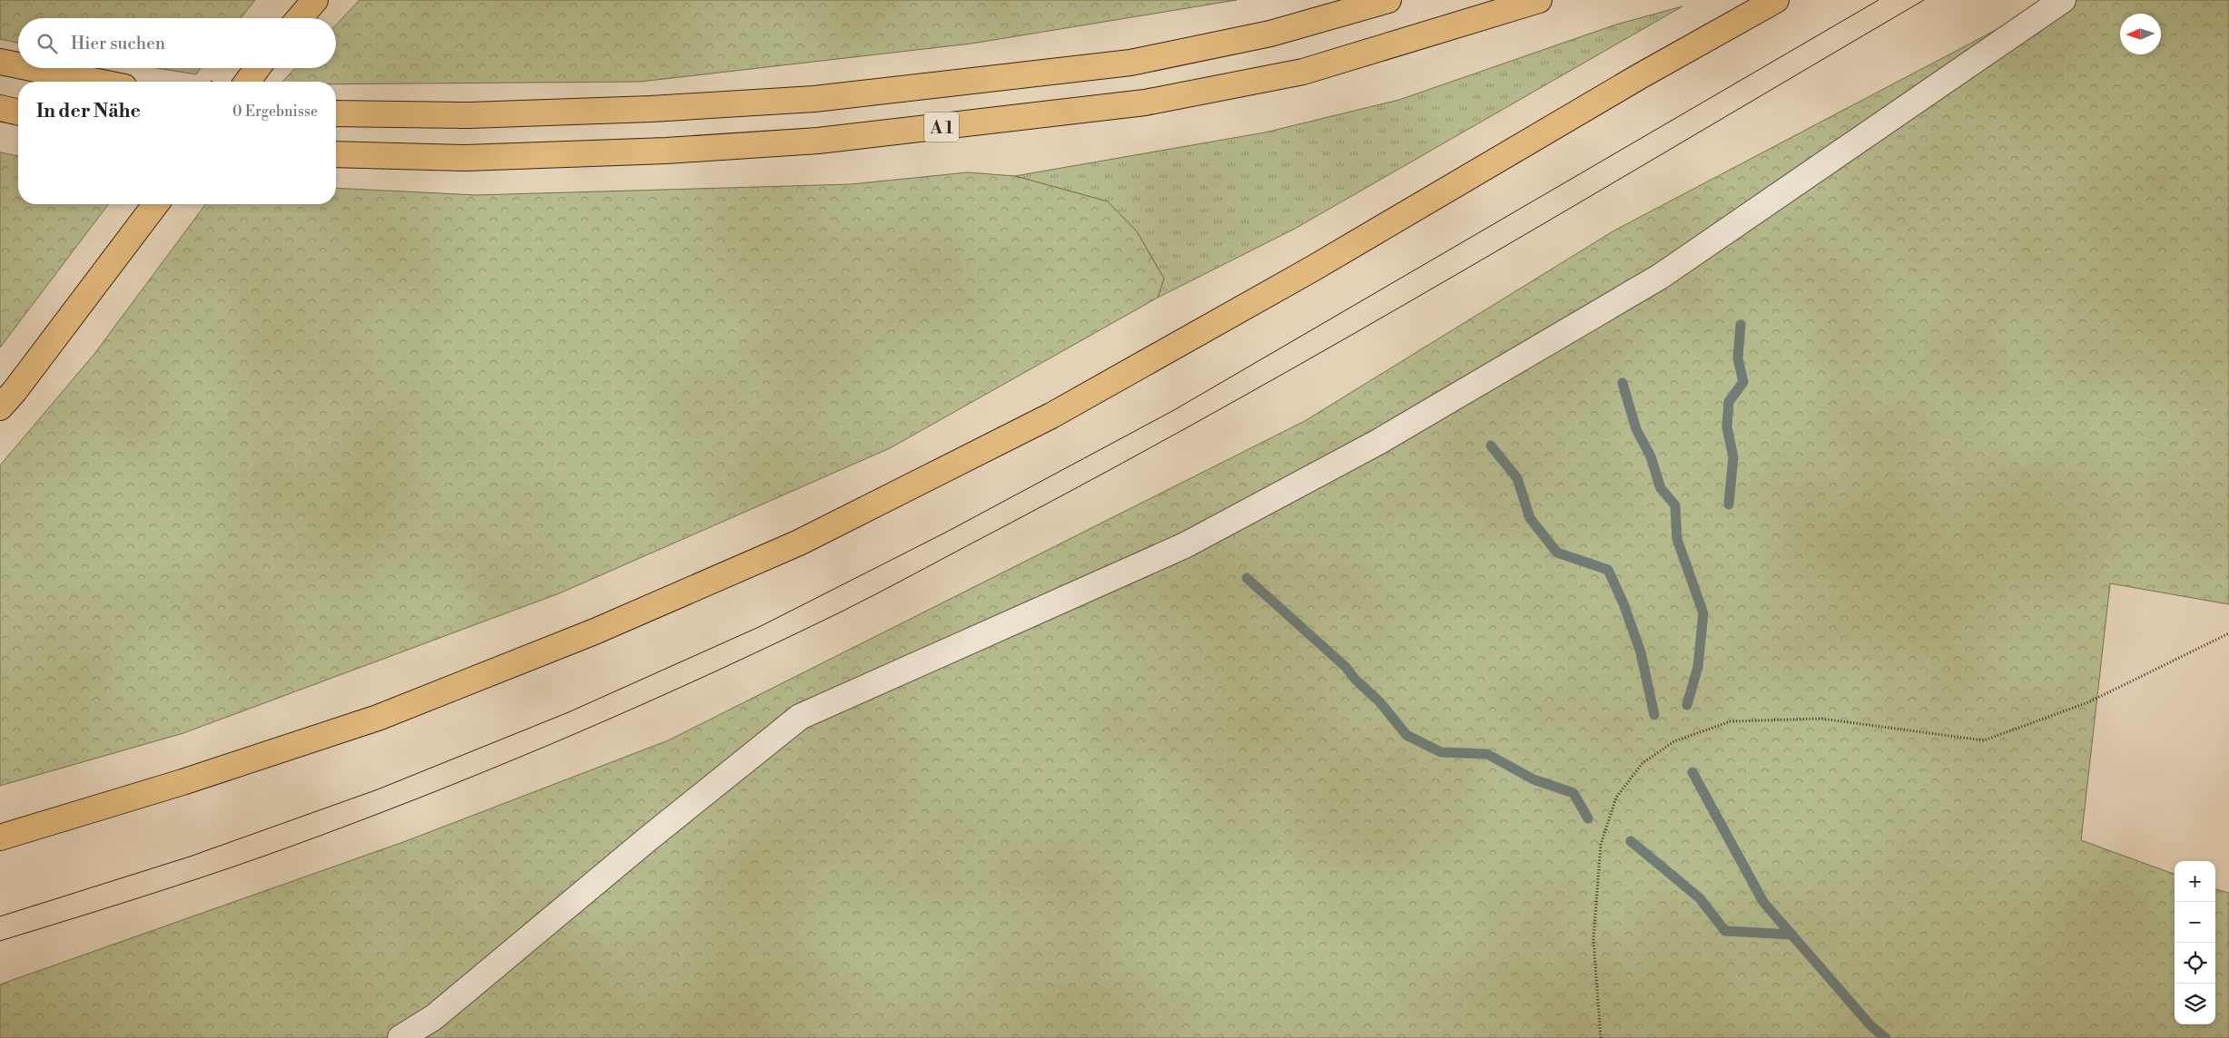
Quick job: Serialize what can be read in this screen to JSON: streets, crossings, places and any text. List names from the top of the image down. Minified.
{"streets":{"highway":["A 1"]},"north":"left","page":{"search":"Hier suchen","heading":["In der Nähe","0 Ergebnisse"],"map_buttons":["+","−"]}}
